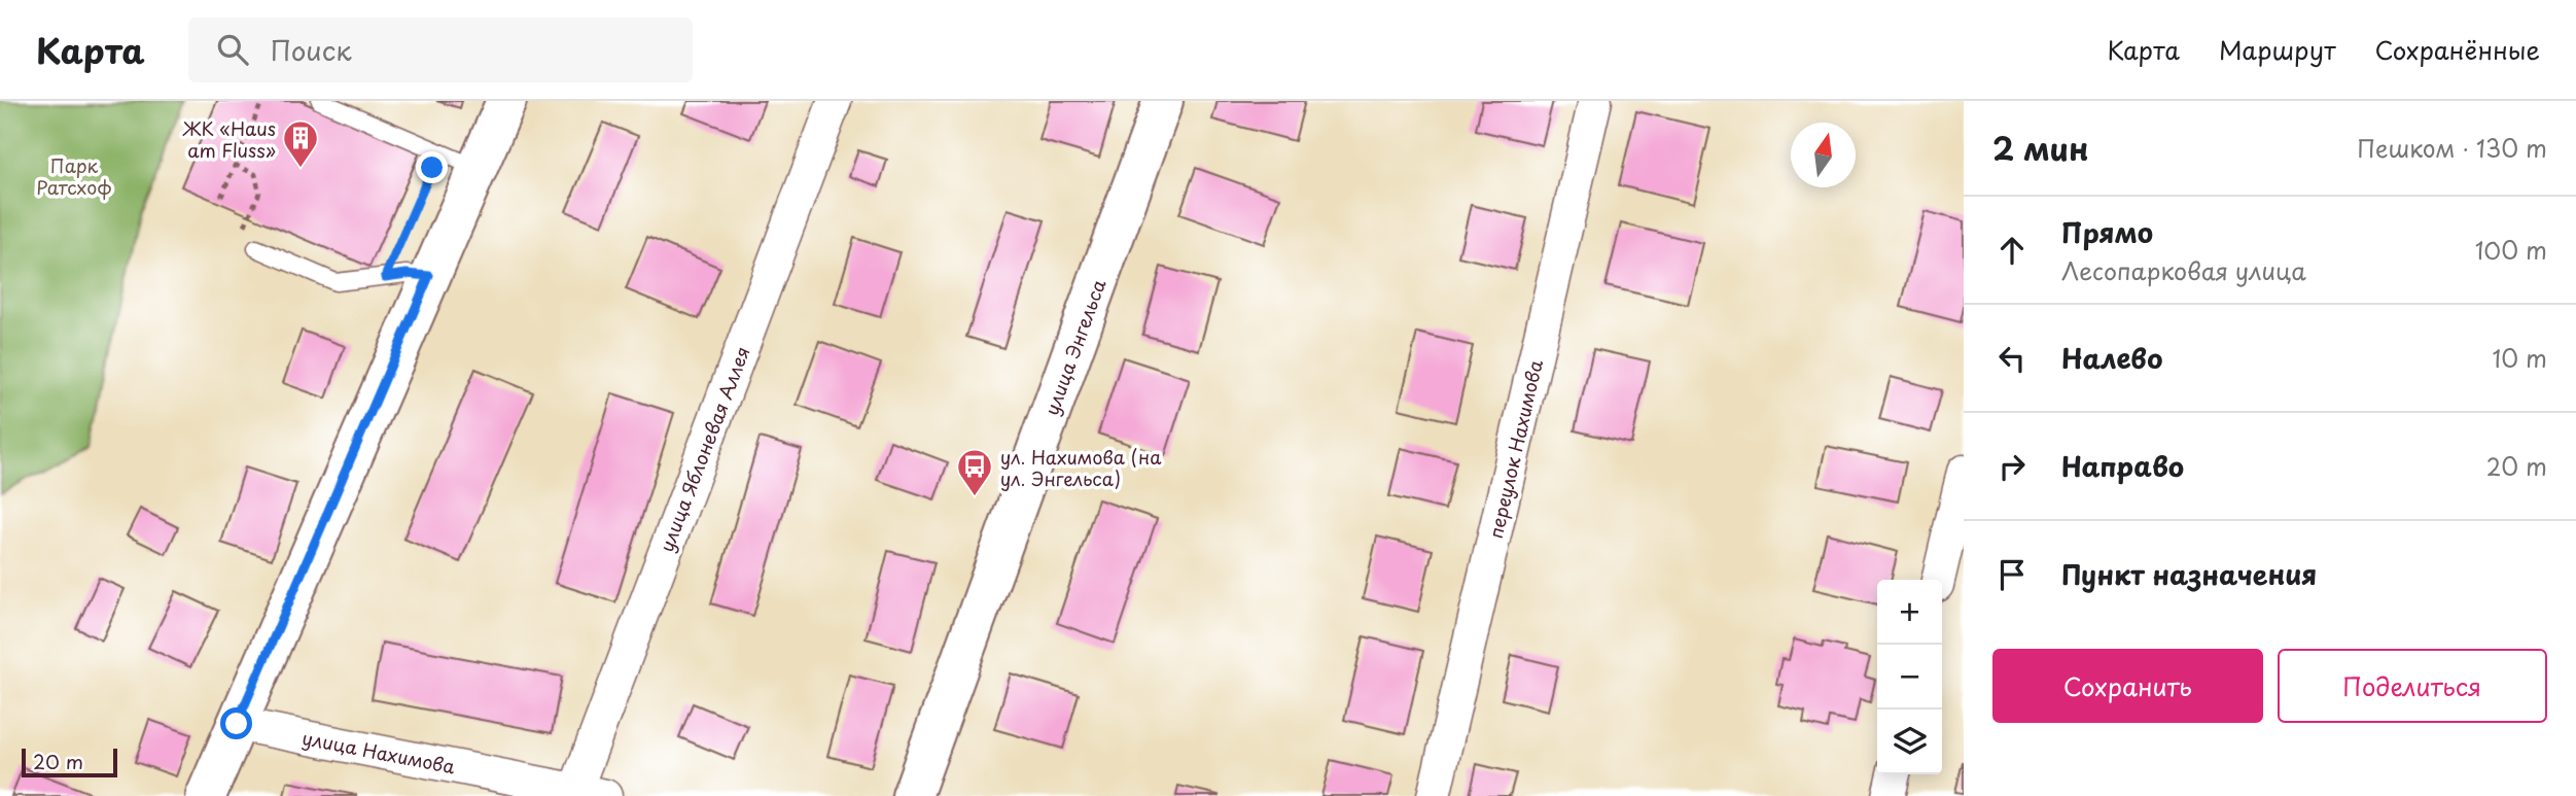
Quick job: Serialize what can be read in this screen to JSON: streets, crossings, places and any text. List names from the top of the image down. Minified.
{"streets":{"street":["улица Энгельса","улица Яблоневая Аллея","переулок Нахимова","улица Нахимова"]},"crossings":[["улица Яблоневая Аллея","улица Нахимова"]],"parks":["Парк Ратсхоф"],"places":{"building":["ЖК «Haus am Fluss»"],"bus stop":["ул. Нахимова (на ул. Энгельса)"]},"scale_bar":"20 m","north":"top","page":{"header":"Карта","search":"Поиск","nav":["Карта","Маршрут","Сохранённые"],"heading":["2 мин","Пешком · 130 m"],"list":[["Прямо","Лесопарковая улица","100 m"],["Налево","10 m"],["Направо","20 m"],"Пункт назначения"],"map_buttons":["+","−"],"buttons":["Сохранить","Поделиться"],"scale":"20 m"}}
